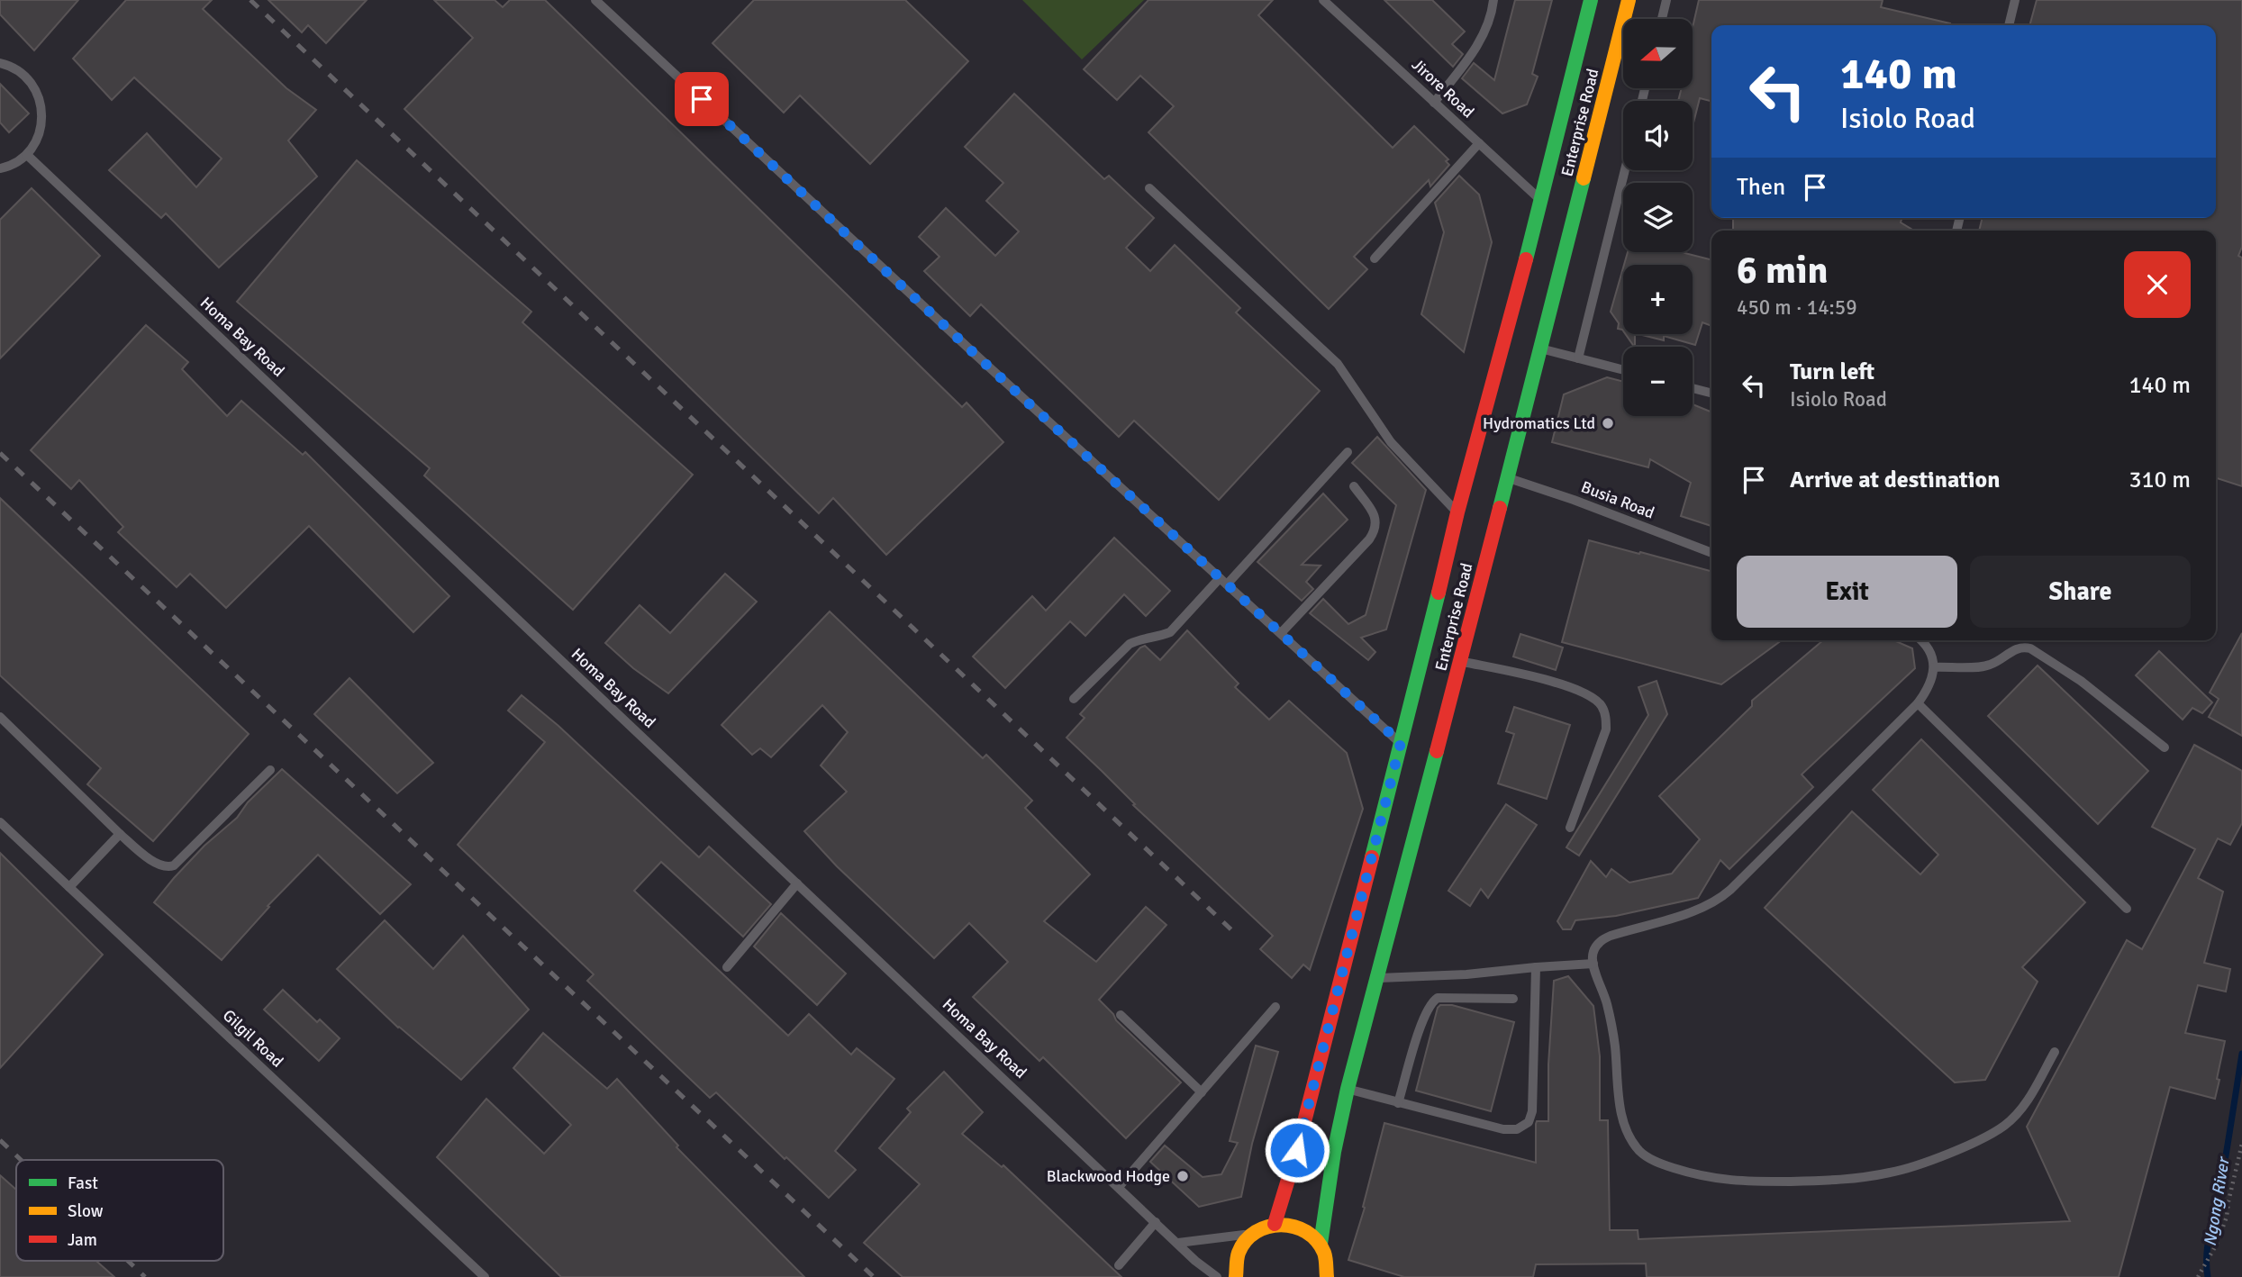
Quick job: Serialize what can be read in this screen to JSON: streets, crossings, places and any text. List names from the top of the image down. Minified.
{"streets":{"main road":["Enterprise Road"],"lane":["Jirore Road","Homa Bay Road","Busia Road","Gilgil Road"]},"crossings":[["Jirore Road","Enterprise Road"],["Enterprise Road","Busia Road"]],"water":["Ngong River"],"places":["Hydromatics Ltd","Blackwood Hodge"],"legend":["Fast","Slow","Jam"],"north":"left","page":{"map_buttons":["+","−"],"turn":["140 m","Isiolo Road"],"then":"Then","heading":["6 min","450 m · 14:59"],"list":[{"name":"Turn left","note":"Isiolo Road","value":"140 m"},{"name":"Arrive at destination","value":"310 m"}],"buttons":["Exit","Share"]}}
